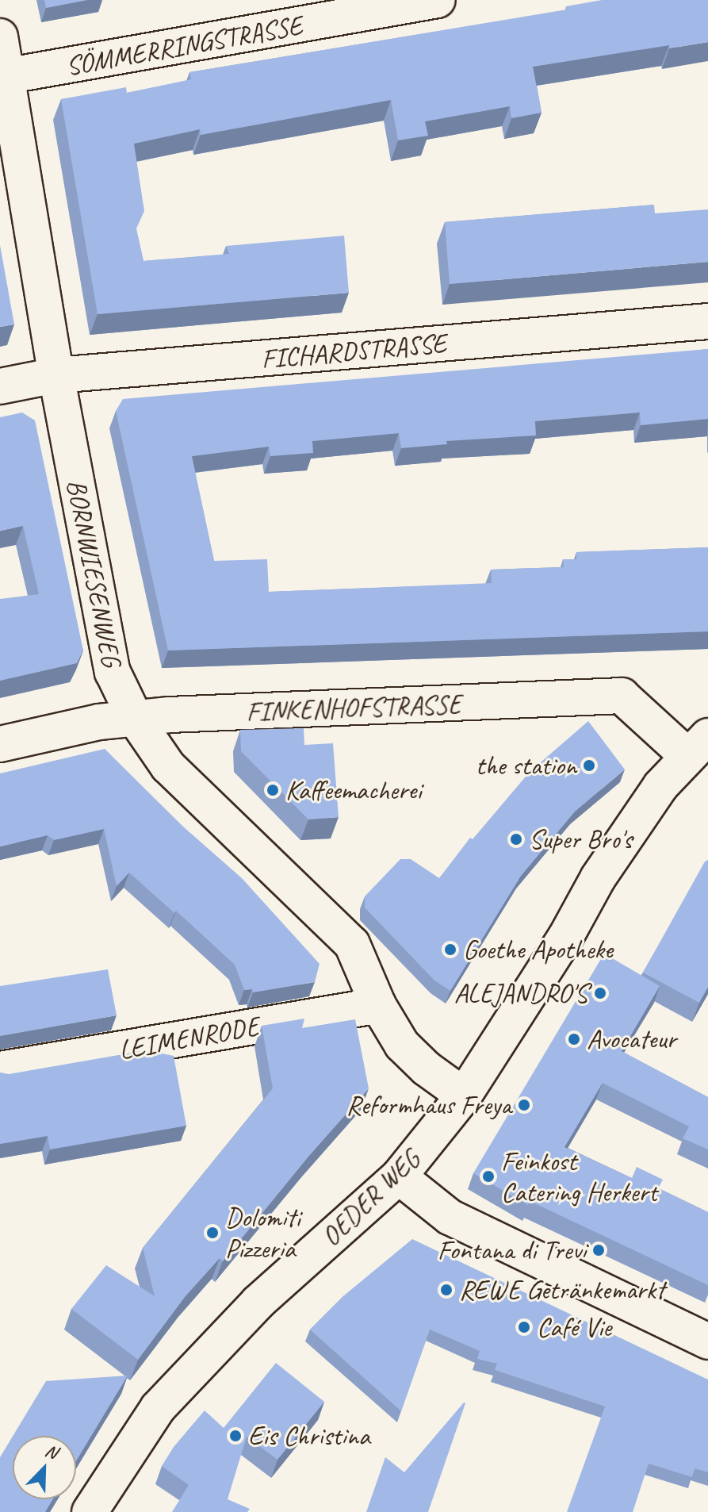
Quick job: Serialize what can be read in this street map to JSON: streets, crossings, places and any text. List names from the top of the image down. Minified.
{"streets":{"street":["SÖMMERRINGSTRASSE","FICHARDSTRASSE","BORNWIESENWEG","FINKENHOFSTRASSE","LEIMENRODE","OEDER WEG"]},"crossings":[["SÖMMERRINGSTRASSE","BORNWIESENWEG"],["FICHARDSTRASSE","BORNWIESENWEG"],["BORNWIESENWEG","FINKENHOFSTRASSE"],["BORNWIESENWEG","LEIMENRODE"],["BORNWIESENWEG","OEDER WEG"],["FINKENHOFSTRASSE","OEDER WEG"]],"places":["the station","Kaffeemacherei","Super Bro's","Goethe Apotheke","ALEJANDRO'S","Avocateur","Reformhaus Freya","Feinkost Catering Herkert","Dolomiti Pizzeria","Fontana di Trevi","REWE Getränkemarkt","Café Vie","Eis Christina"],"north":"top right"}
